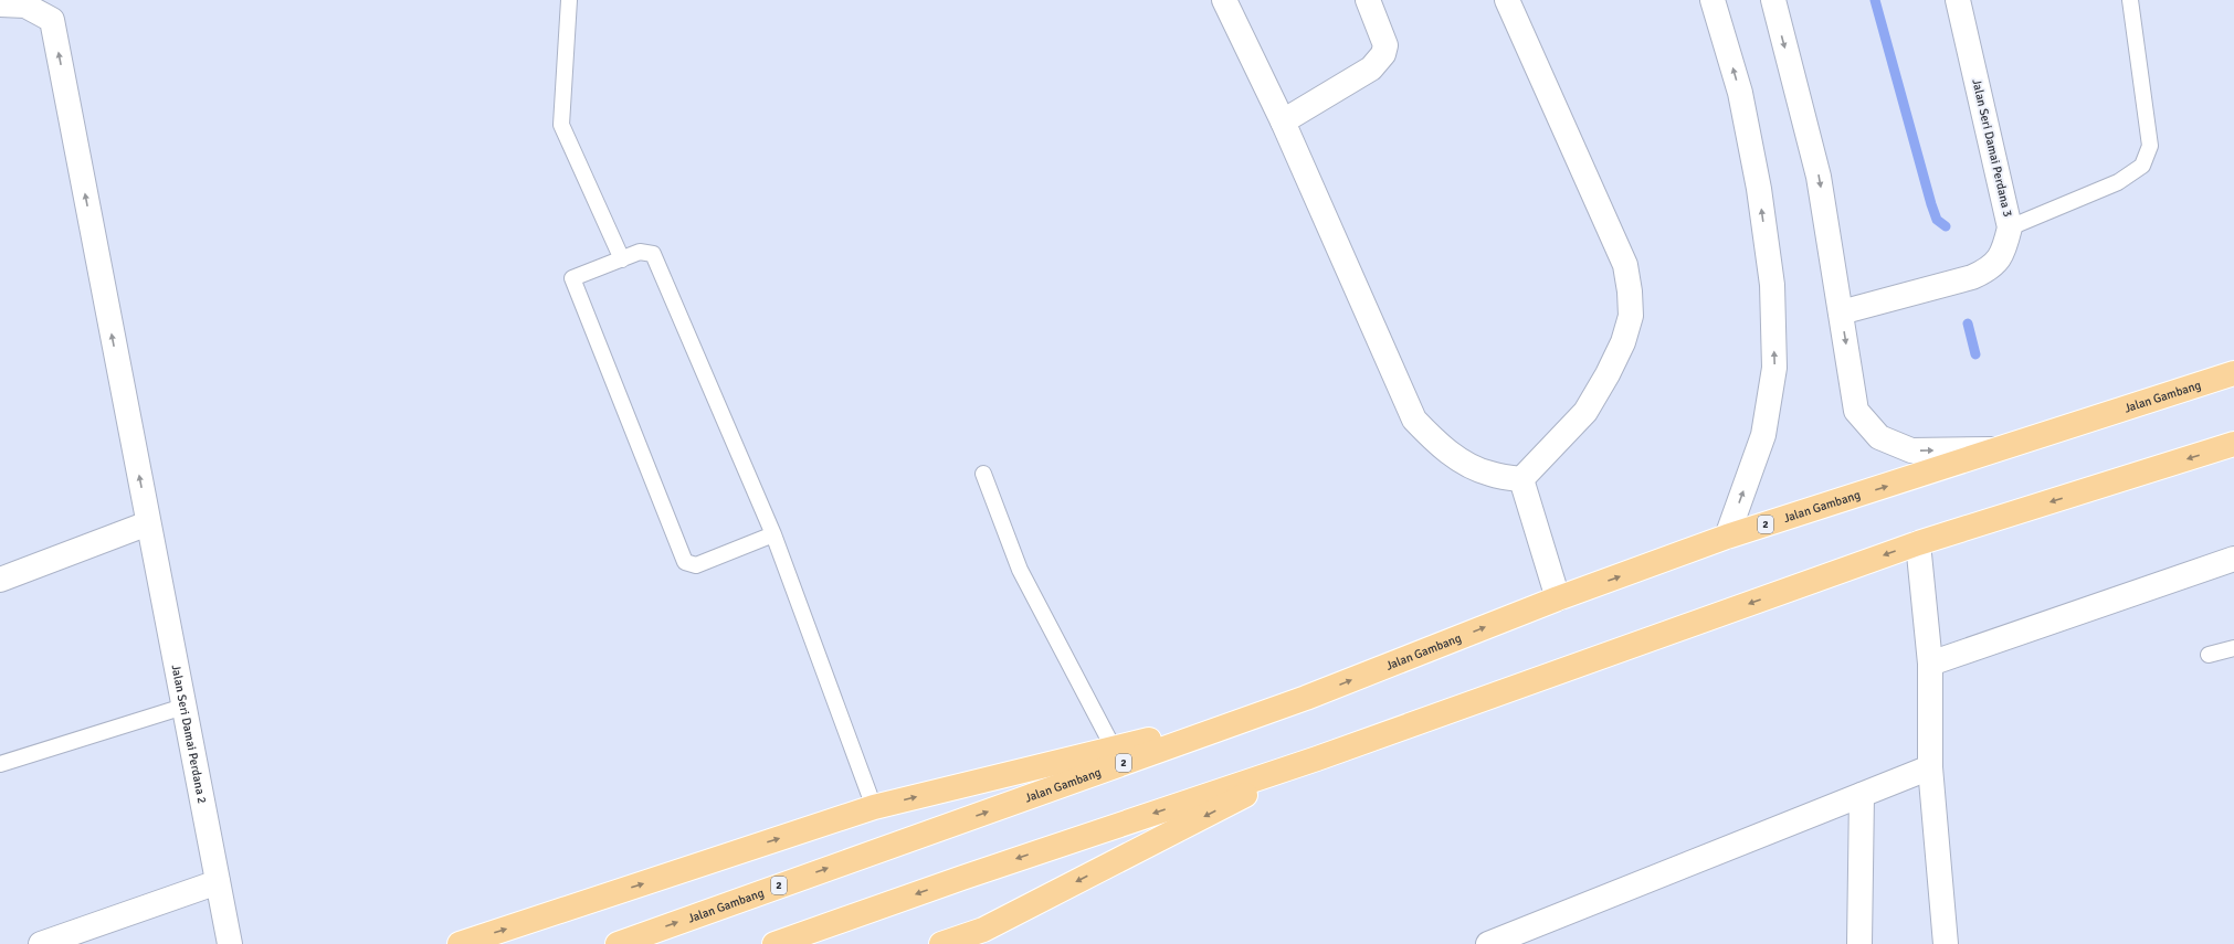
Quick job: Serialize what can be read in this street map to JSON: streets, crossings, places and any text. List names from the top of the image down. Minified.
{"streets":{"highway":["Jalan Gambang","2"],"street":["Jalan Seri Damai Perdana 3","Jalan Seri Damai Perdana 2"]},"one_way":["Jalan Seri Damai Perdana 2"]}
